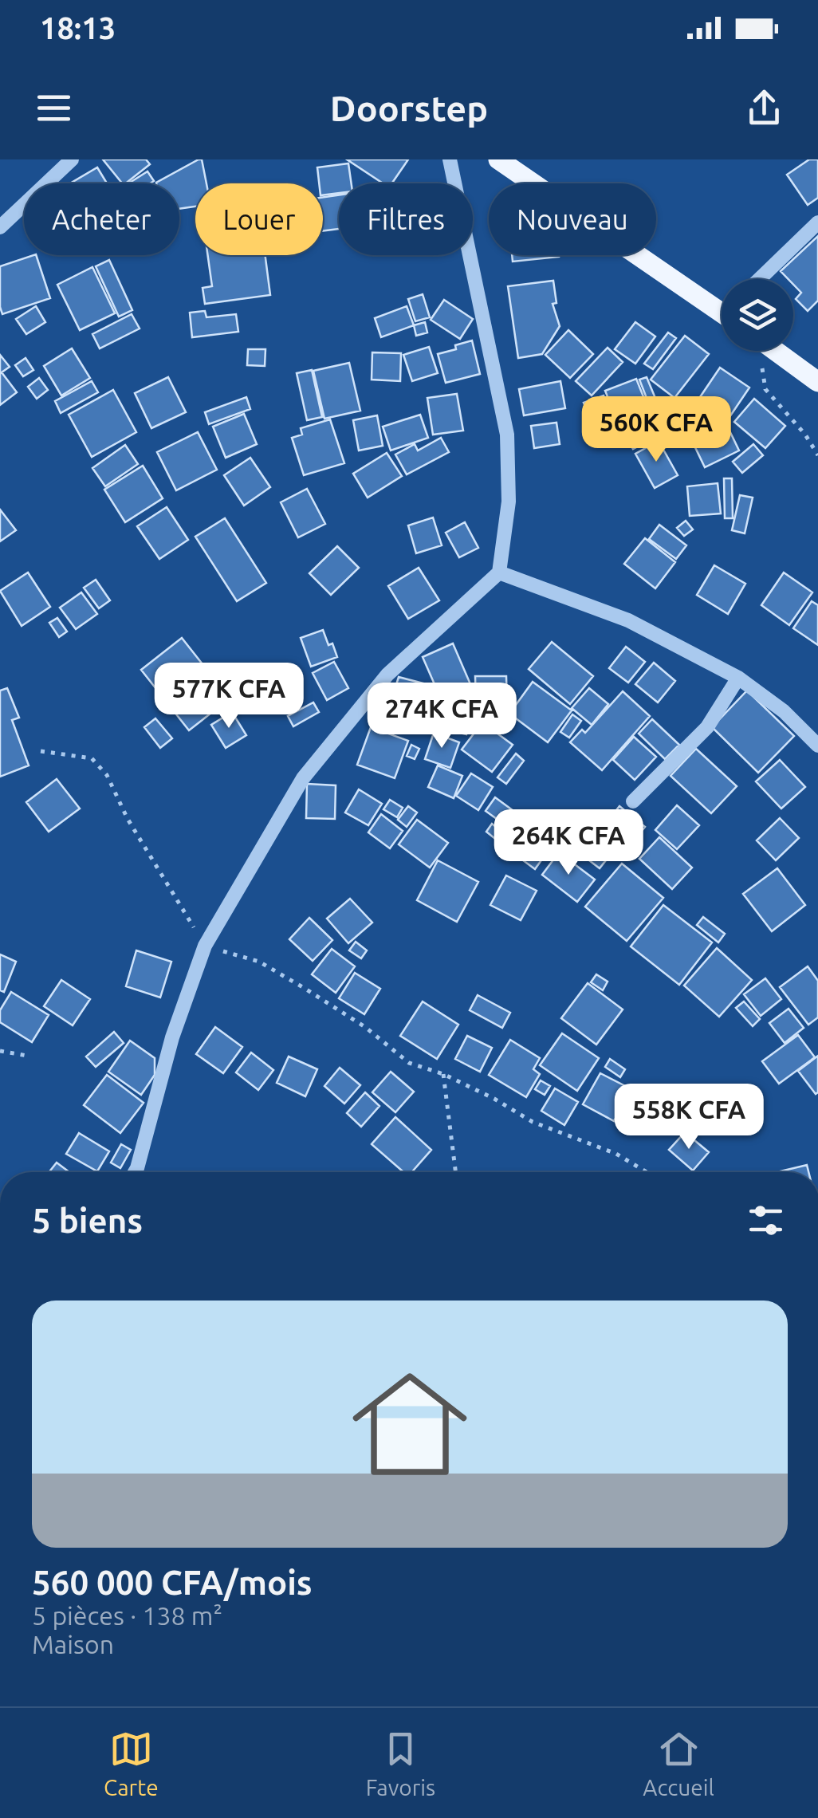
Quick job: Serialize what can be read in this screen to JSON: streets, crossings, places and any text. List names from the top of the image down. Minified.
{"page":{"status":"18:13","header":"Doorstep","chip":["Acheter","Louer","Filtres","Nouveau"],"price":["560K CFA","577K CFA","274K CFA","264K CFA","558K CFA"],"heading":"5 biens","list":[{"name":"560 000 CFA/mois","note":"5 pièces · 138 m² · Maison"}],"tabs":["Carte","Favoris","Accueil"]}}
